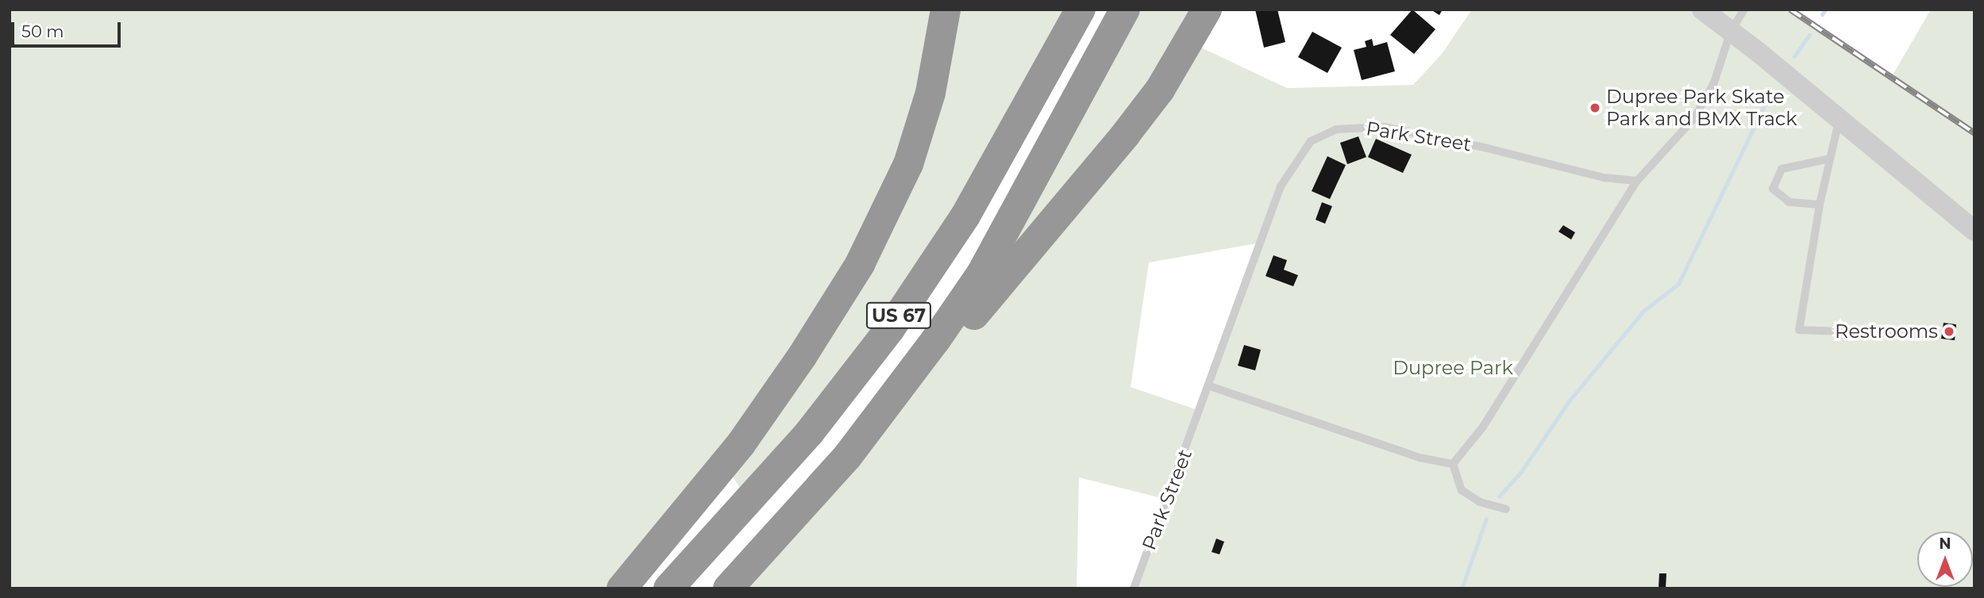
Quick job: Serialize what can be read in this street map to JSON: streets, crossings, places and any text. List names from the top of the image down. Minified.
{"streets":{"highway":["US 67"],"lane":["Park Street"]},"parks":["Dupree Park"],"places":["Dupree Park Skate Park and BMX Track","Restrooms"],"scale_bar":"50 m","north":"top"}
